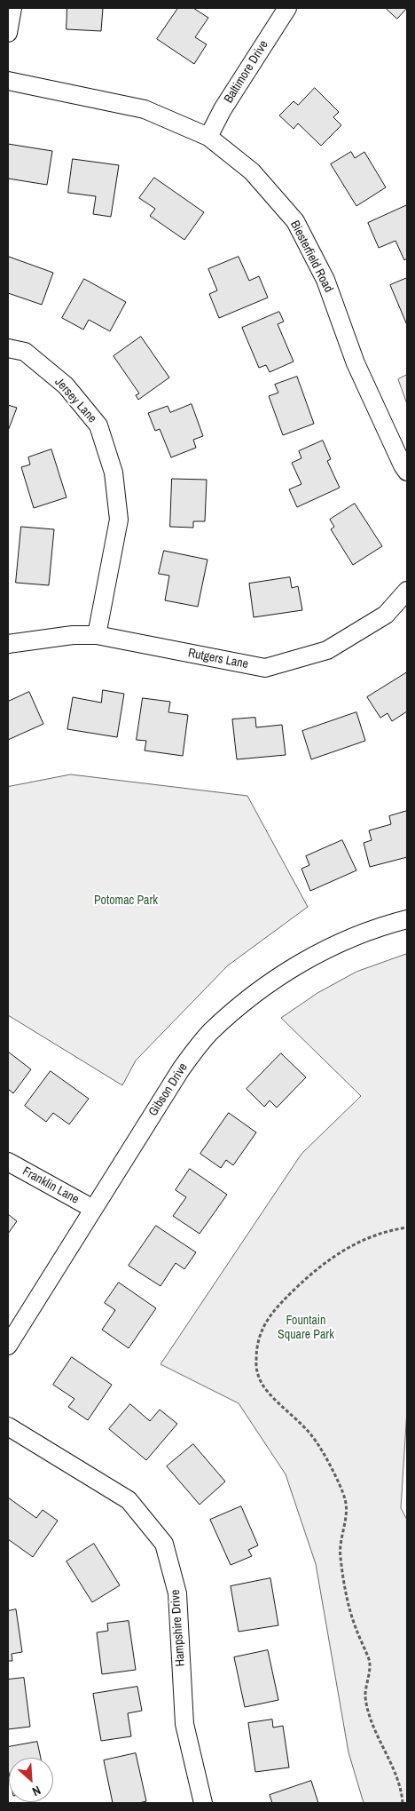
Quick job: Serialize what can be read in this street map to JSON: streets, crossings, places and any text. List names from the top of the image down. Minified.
{"streets":{"street":["Baltimore Drive","Biesterfield Road","Jersey Lane","Rutgers Lane","Gibson Drive","Franklin Lane","Hampshire Drive"]},"crossings":[["Baltimore Drive","Biesterfield Road"],["Jersey Lane","Rutgers Lane"],["Gibson Drive","Franklin Lane"]],"parks":["Potomac Park","Fountain Square Park"],"north":"bottom right"}
